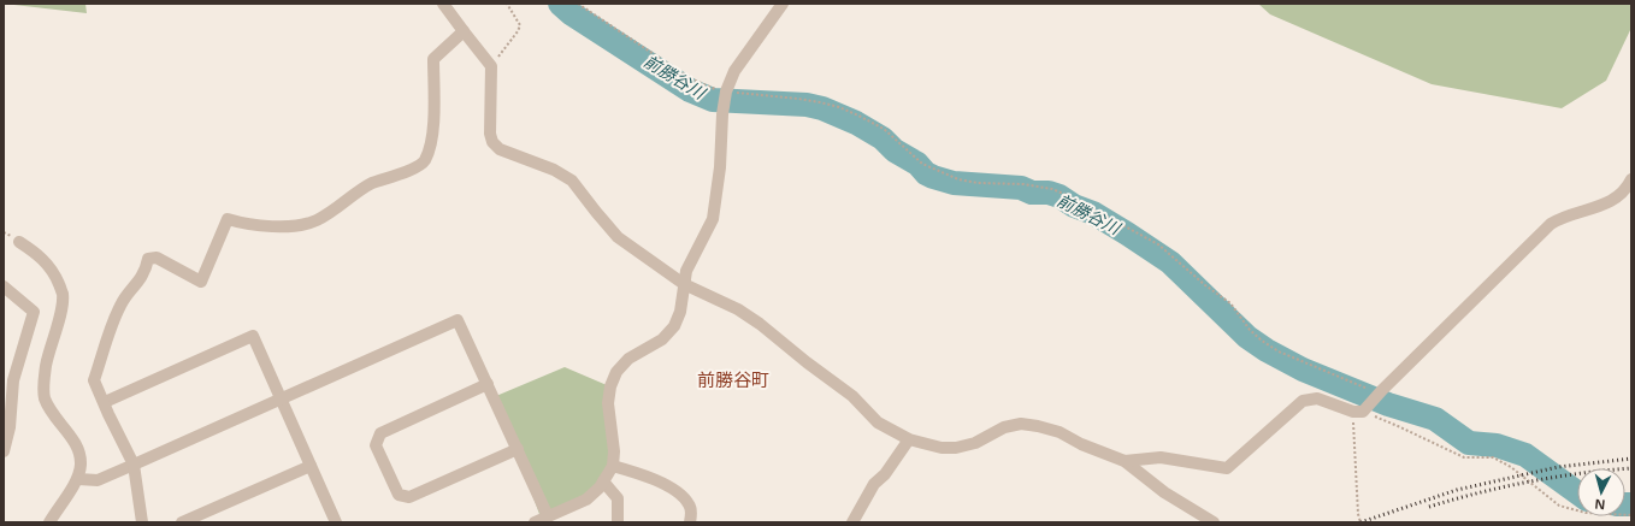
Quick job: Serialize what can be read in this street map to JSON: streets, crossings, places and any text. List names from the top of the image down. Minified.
{"districts":["前勝谷町"],"water":["前勝谷川"],"north":"bottom"}
